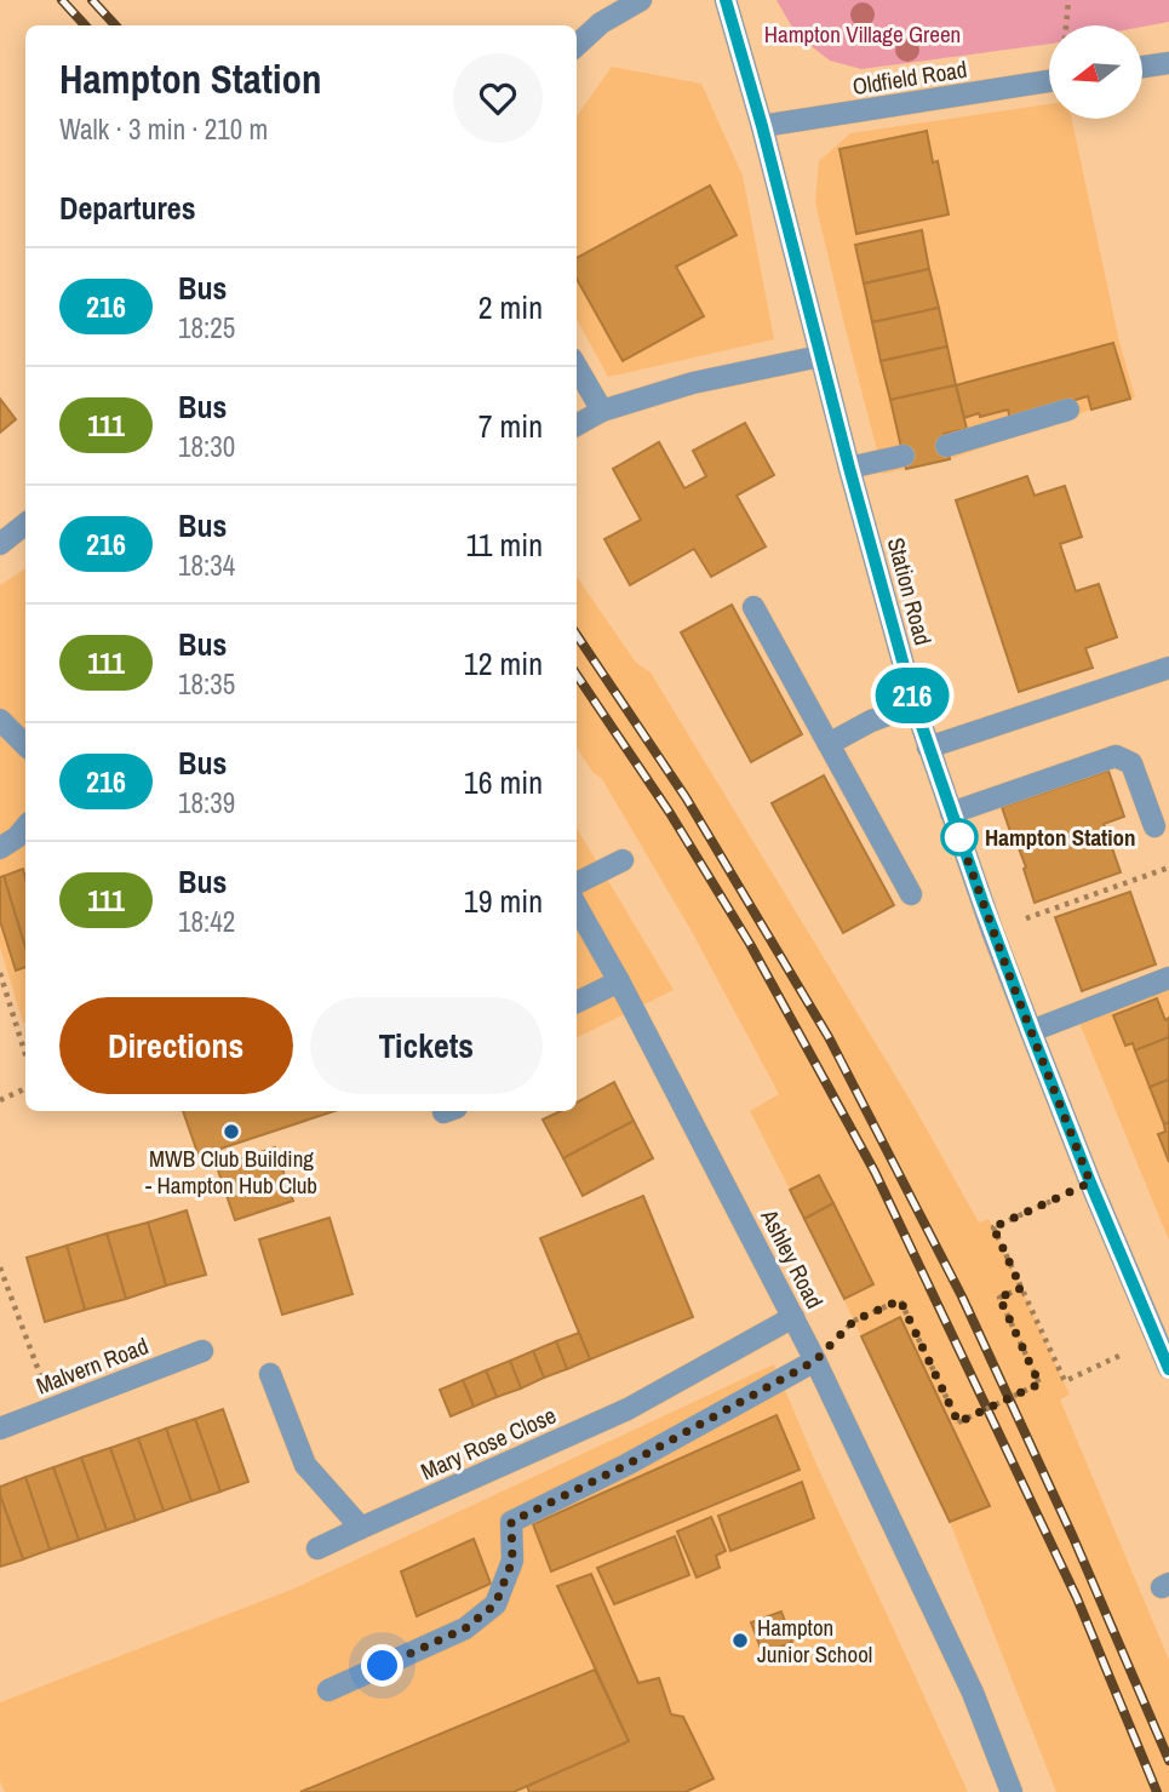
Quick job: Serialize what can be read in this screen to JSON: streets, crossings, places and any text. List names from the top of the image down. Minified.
{"streets":{"street":["Oldfield Road","Station Road","Ashley Road","Malvern Road","Mary Rose Close"]},"crossings":[["Oldfield Road","Station Road"],["Ashley Road","Mary Rose Close"]],"parks":["Hampton Village Green"],"places":["Hampton Station","MWB Club Building - Hampton Hub Club","Hampton Junior School"],"lines":["bus line 216"],"north":"left","page":{"on_map":"216","heading":[["Hampton Station","Walk · 3 min · 210 m"],"Departures"],"list":[{"mark":"216","name":"Bus","note":"18:25","value":"2 min"},{"mark":"111","name":"Bus","note":"18:30","value":"7 min"},{"mark":"216","name":"Bus","note":"18:34","value":"11 min"},{"mark":"111","name":"Bus","note":"18:35","value":"12 min"},{"mark":"216","name":"Bus","note":"18:39","value":"16 min"},{"mark":"111","name":"Bus","note":"18:42","value":"19 min"}],"buttons":["Directions","Tickets"]}}
